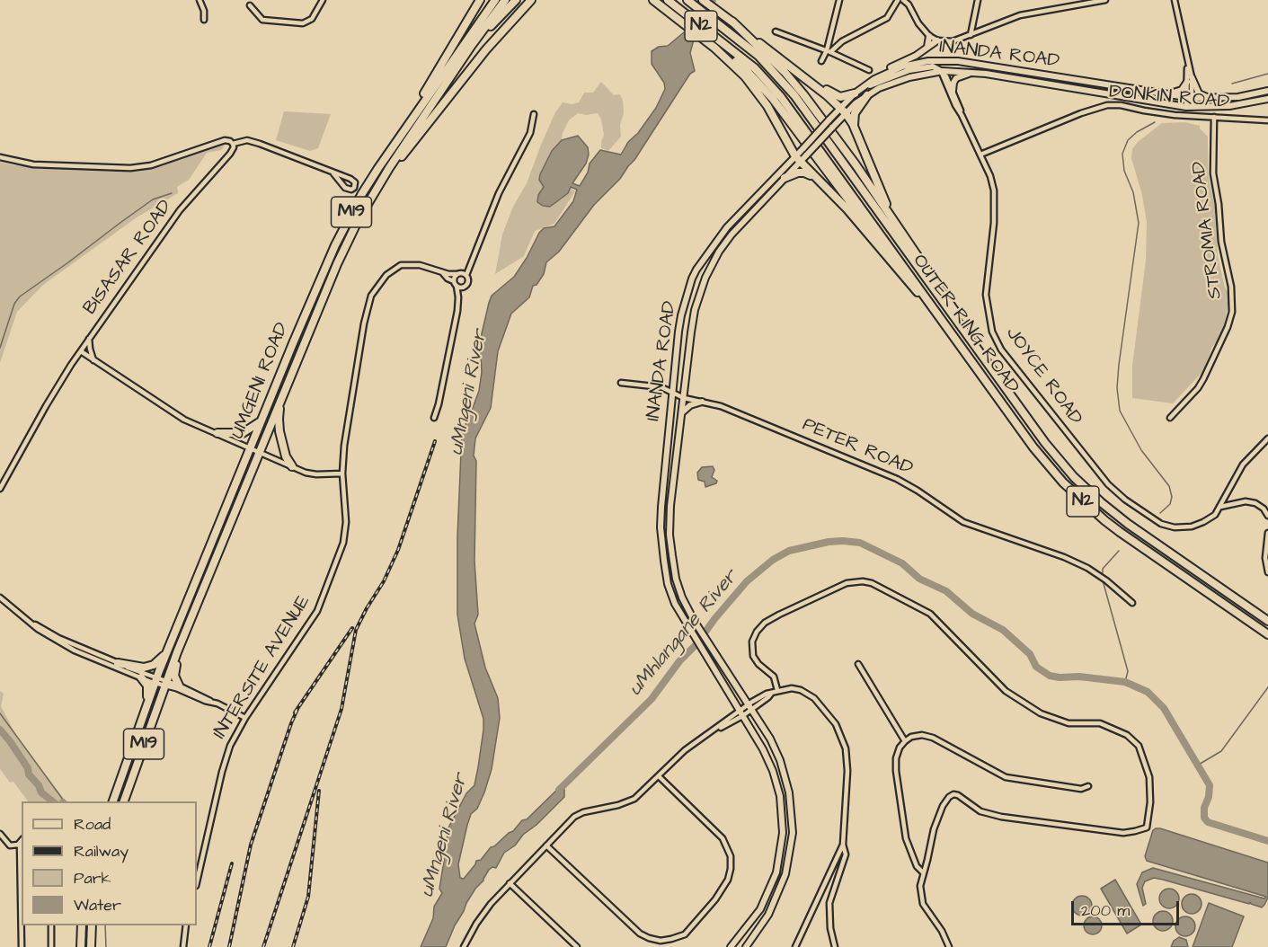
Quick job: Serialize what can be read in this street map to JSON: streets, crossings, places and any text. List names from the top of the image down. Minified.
{"streets":{"highway":["N2","M19","OUTER RING ROAD","UMGENI ROAD"],"main road":["INANDA ROAD"],"street":["DONKIN ROAD","STROMIA ROAD","BISASAR ROAD","JOYCE ROAD","PETER ROAD","INTERSITE AVENUE"]},"crossings":[["INANDA ROAD","JOYCE ROAD"],["INANDA ROAD","PETER ROAD"],["DONKIN ROAD","STROMIA ROAD"],["DONKIN ROAD","JOYCE ROAD"]],"water":["uMngeni River","uMhlangane River"],"legend":["Road","Railway","Park","Water"],"scale_bar":"200 m"}
